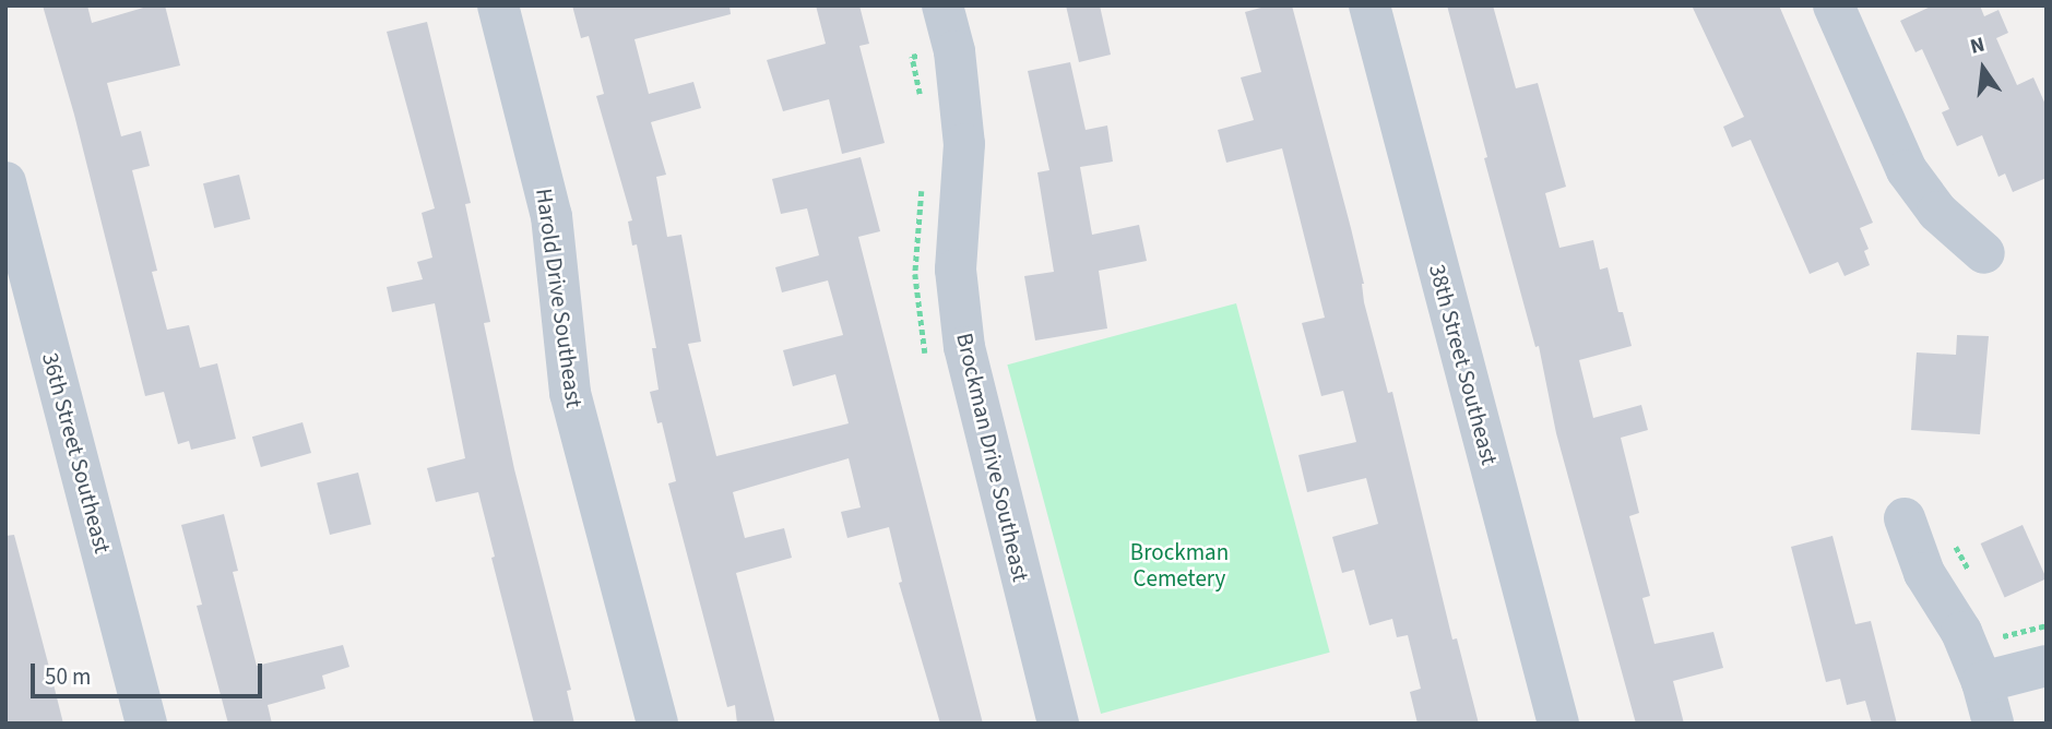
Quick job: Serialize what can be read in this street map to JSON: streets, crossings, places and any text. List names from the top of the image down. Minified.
{"streets":{"street":["Harold Drive Southeast","38th Street Southeast","36th Street Southeast","Brockman Drive Southeast"]},"parks":["Brockman Cemetery"],"scale_bar":"50 m","north":"top"}
